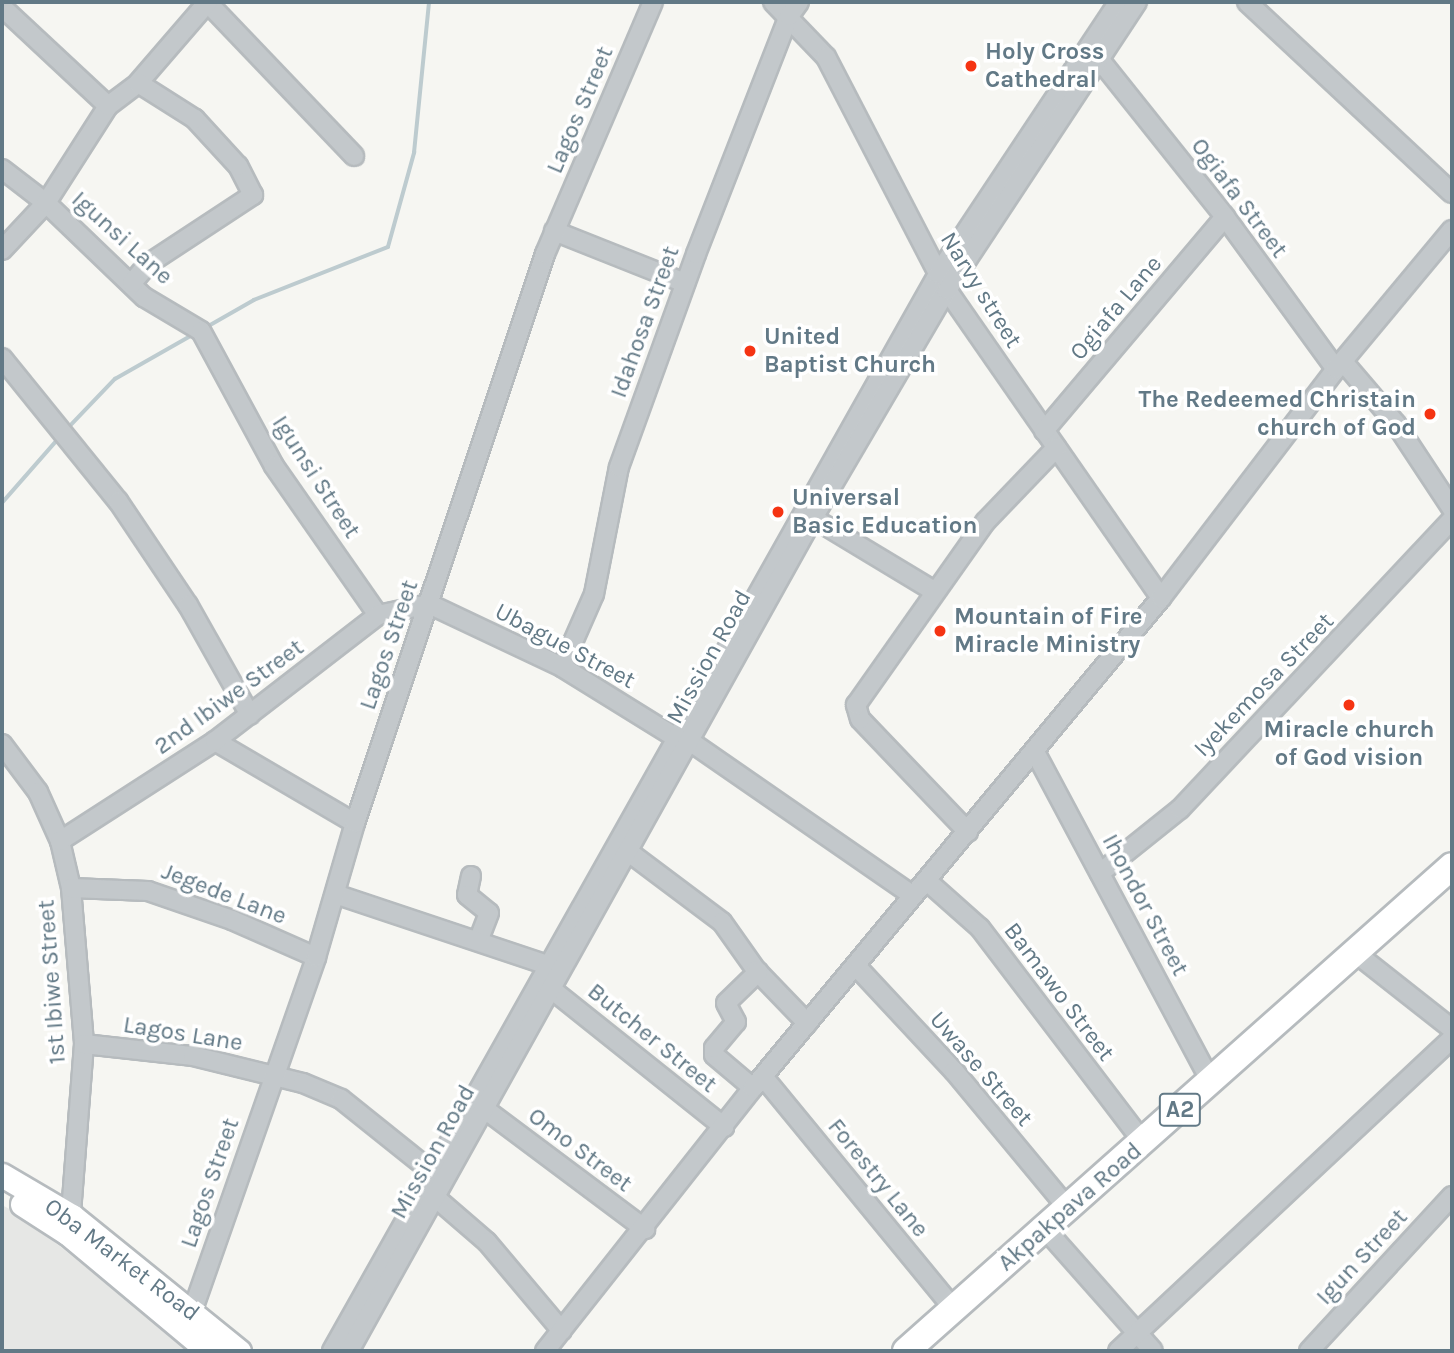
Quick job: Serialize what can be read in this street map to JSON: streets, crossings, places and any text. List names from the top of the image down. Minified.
{"streets":{"highway":["A2","Akpakpava Road"],"main road":["Oba Market Road"],"street":["Lagos Street","Ogiafa Street","Igunsi Lane","Narvy street","Ogiafa Lane","Idahosa Street","Igunsi Street","Ubague Street","Mission Road","Iyekemosa Street","2nd Ibiwe Street","Jegede Lane","Ihondor Street","1st Ibiwe Street","Bamawo Street","Lagos Lane","Butcher Street","Uwase Street","Omo Street","Forestry Lane","Igun Street"]},"crossings":[["Lagos Street","Ubague Street"],["Lagos Street","2nd Ibiwe Street"],["Lagos Street","Jegede Lane"],["Lagos Street","Lagos Lane"],["Lagos Street","Oba Market Road"],["Ogiafa Street","Ogiafa Lane"],["Ogiafa Street","Mission Road"],["Igunsi Lane","Igunsi Street"],["Narvy street","Ogiafa Lane"],["Narvy street","Idahosa Street"],["Narvy street","Mission Road"],["Idahosa Street","Ubague Street"],["Igunsi Street","2nd Ibiwe Street"],["Ubague Street","Mission Road"],["Ubague Street","2nd Ibiwe Street"],["Mission Road","Lagos Lane"],["Mission Road","Butcher Street"],["Mission Road","Omo Street"],["Iyekemosa Street","Ihondor Street"],["2nd Ibiwe Street","1st Ibiwe Street"],["Jegede Lane","1st Ibiwe Street"],["Ihondor Street","Akpakpava Road"],["1st Ibiwe Street","Lagos Lane"],["1st Ibiwe Street","Oba Market Road"],["Bamawo Street","Akpakpava Road"],["Uwase Street","Akpakpava Road"],["Forestry Lane","Akpakpava Road"]],"places":["Holy Cross Cathedral","United Baptist Church","The Redeemed Christain church of God","Universal Basic Education","Mountain of Fire Miracle Ministry","Miracle church of God vision"]}
